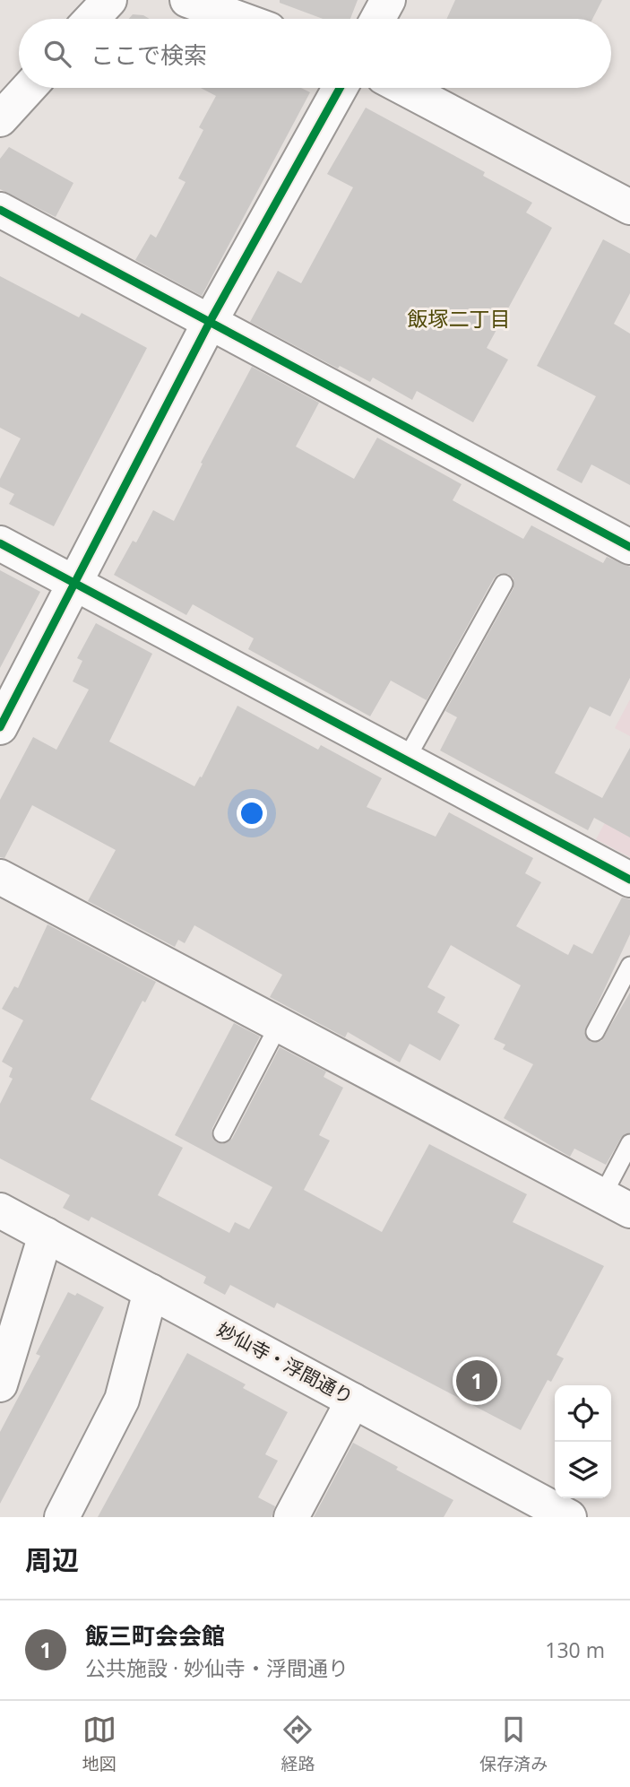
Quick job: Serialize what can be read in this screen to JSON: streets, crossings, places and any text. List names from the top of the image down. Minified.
{"streets":{"street":["妙仙寺・浮間通り"]},"districts":["飯塚二丁目"],"page":{"search":"ここで検索","pins":"1","heading":"周辺","list":[{"mark":"1","name":"飯三町会会館","note":"公共施設 · 妙仙寺・浮間通り","value":"130 m"}],"nav":["地図","経路","保存済み"]}}
